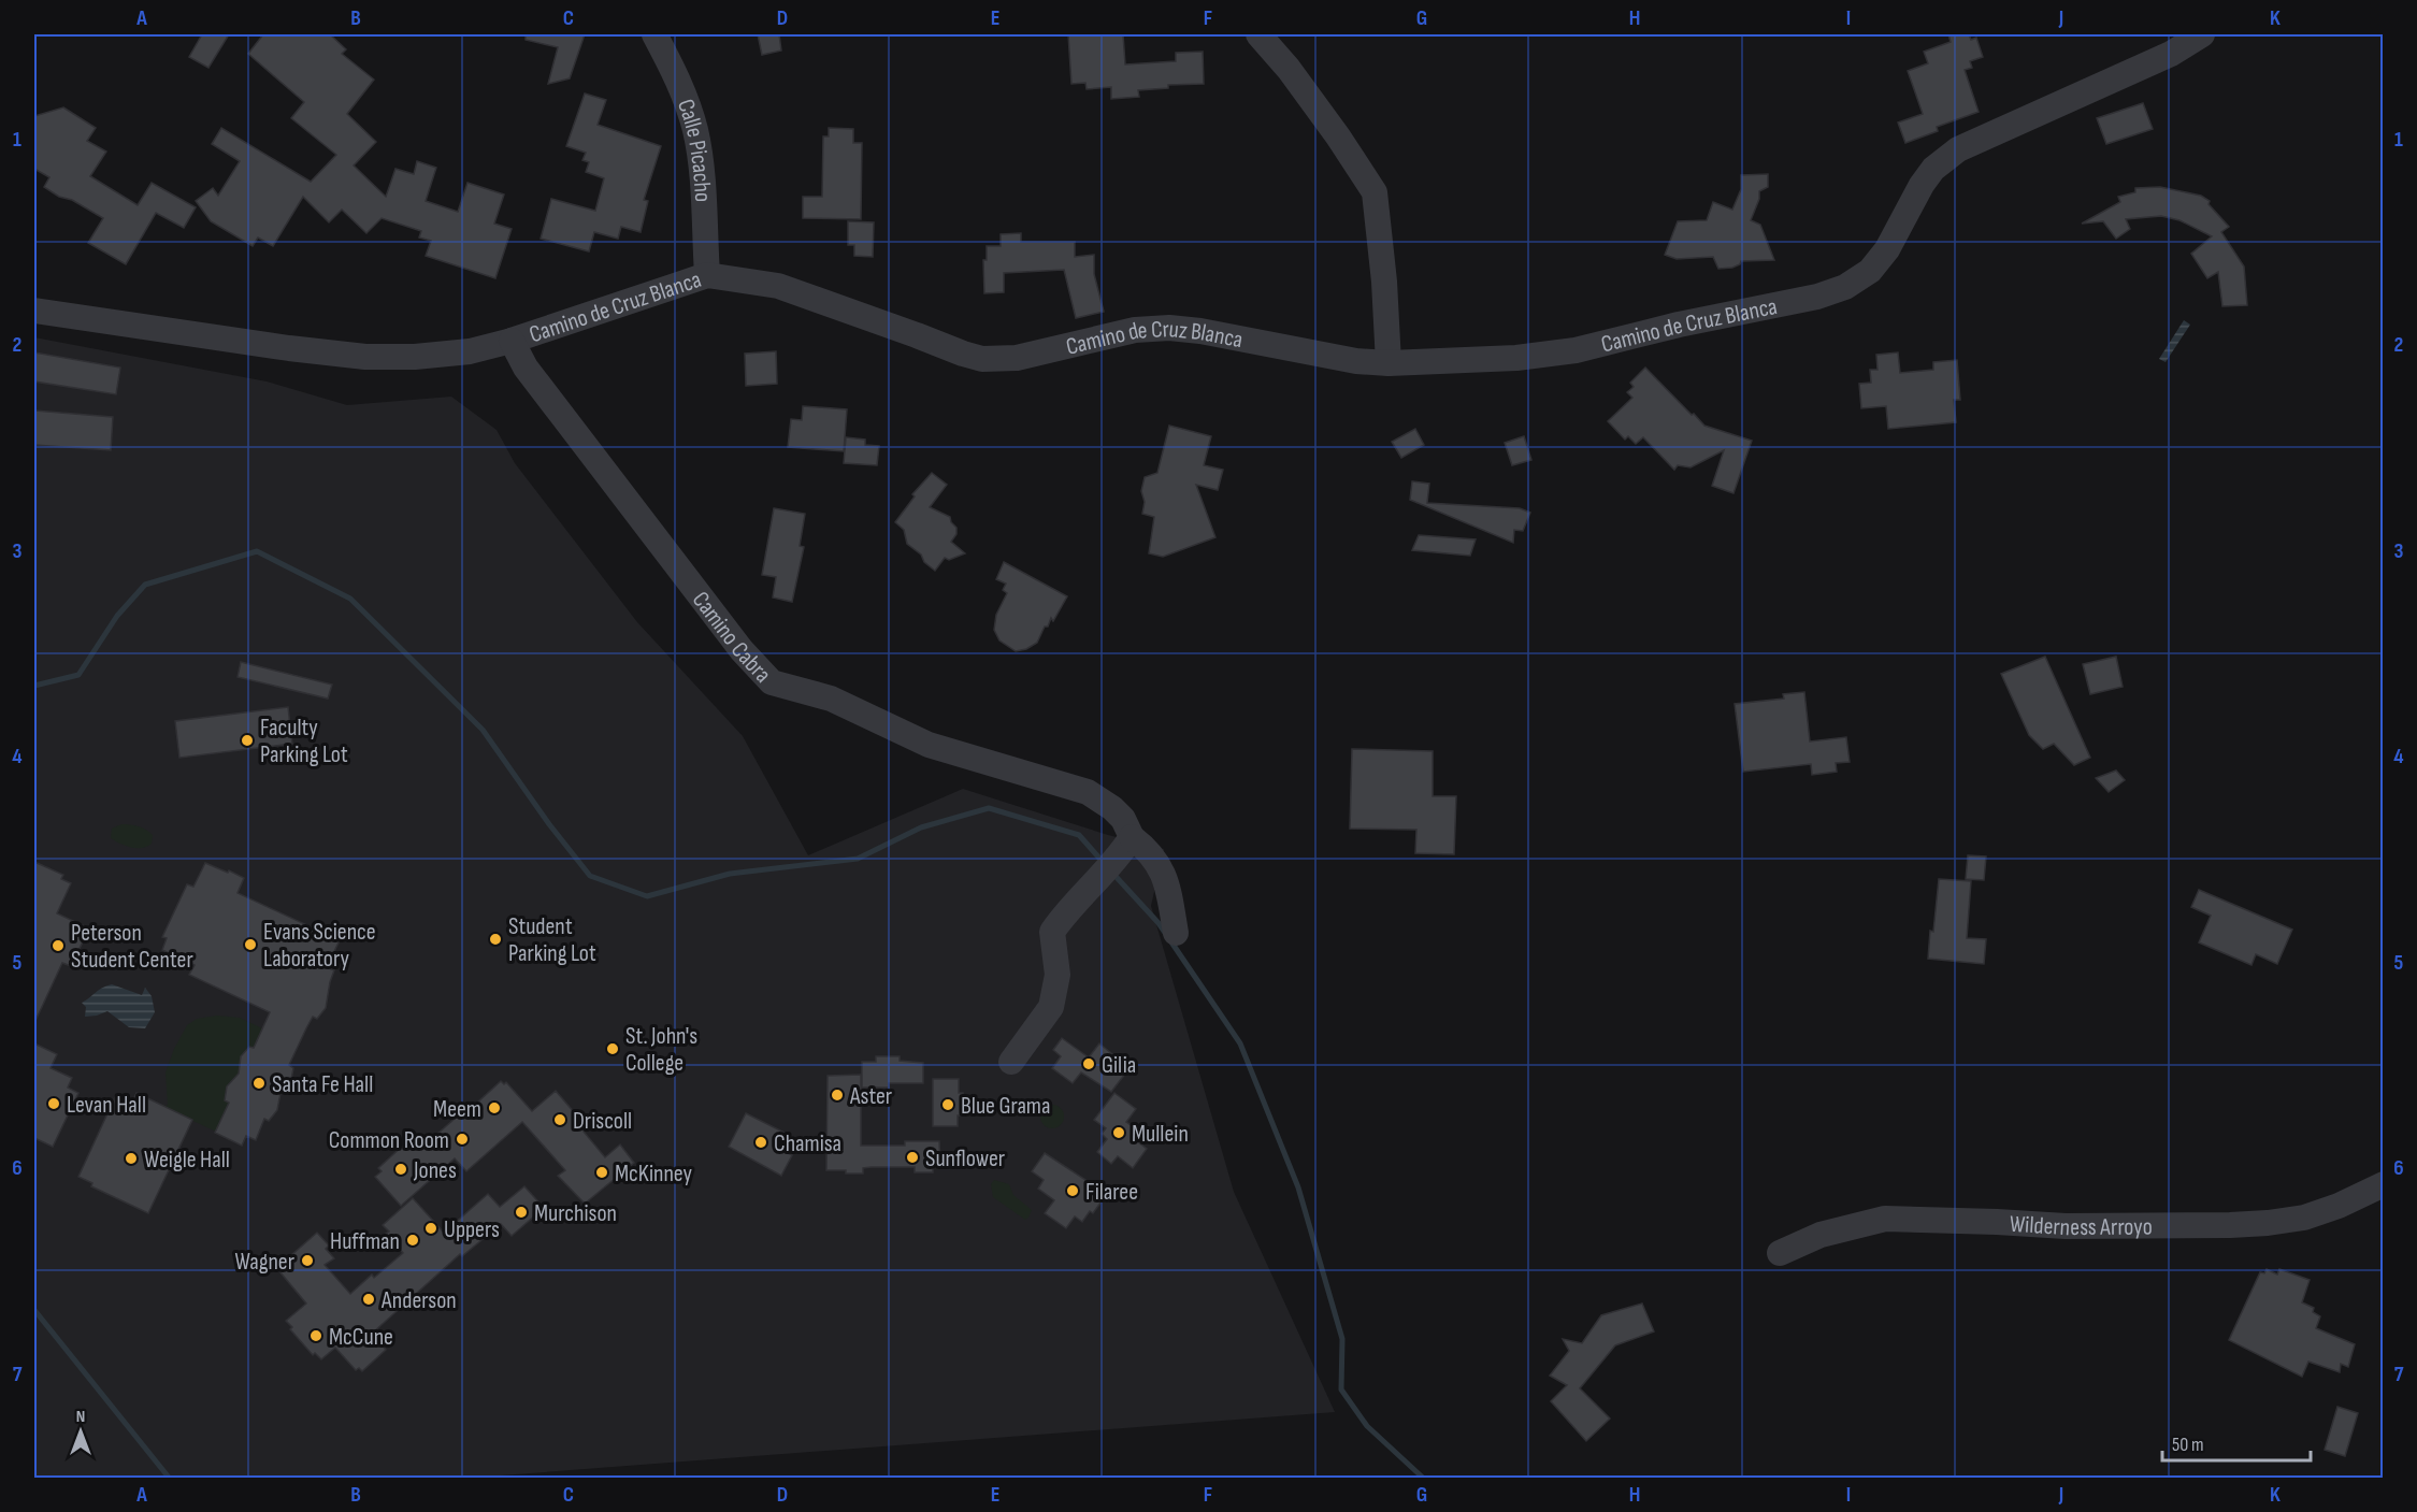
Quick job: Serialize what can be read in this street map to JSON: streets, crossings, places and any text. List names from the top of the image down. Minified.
{"streets":{"street":["Calle Picacho","Camino de Cruz Blanca","Camino Cabra","Wilderness Arroyo"]},"crossings":[["Calle Picacho","Camino de Cruz Blanca"],["Camino de Cruz Blanca","Camino Cabra"]],"places":["Faculty Parking Lot","Student Parking Lot","Evans Science Laboratory","Peterson Student Center","St. John's College","Gilia","Santa Fe Hall","Aster","Levan Hall","Blue Grama","Meem","Driscoll","Mullein","Common Room","Chamisa","Sunflower","Weigle Hall","Jones","McKinney","Filaree","Murchison","Uppers","Huffman","Wagner","Anderson","McCune"],"scale_bar":"50 m","north":"top","grid":{"columns":["A","B","C","D","E","F","G","H","I","J","K"],"rows":["1","2","3","4","5","6","7"]}}
